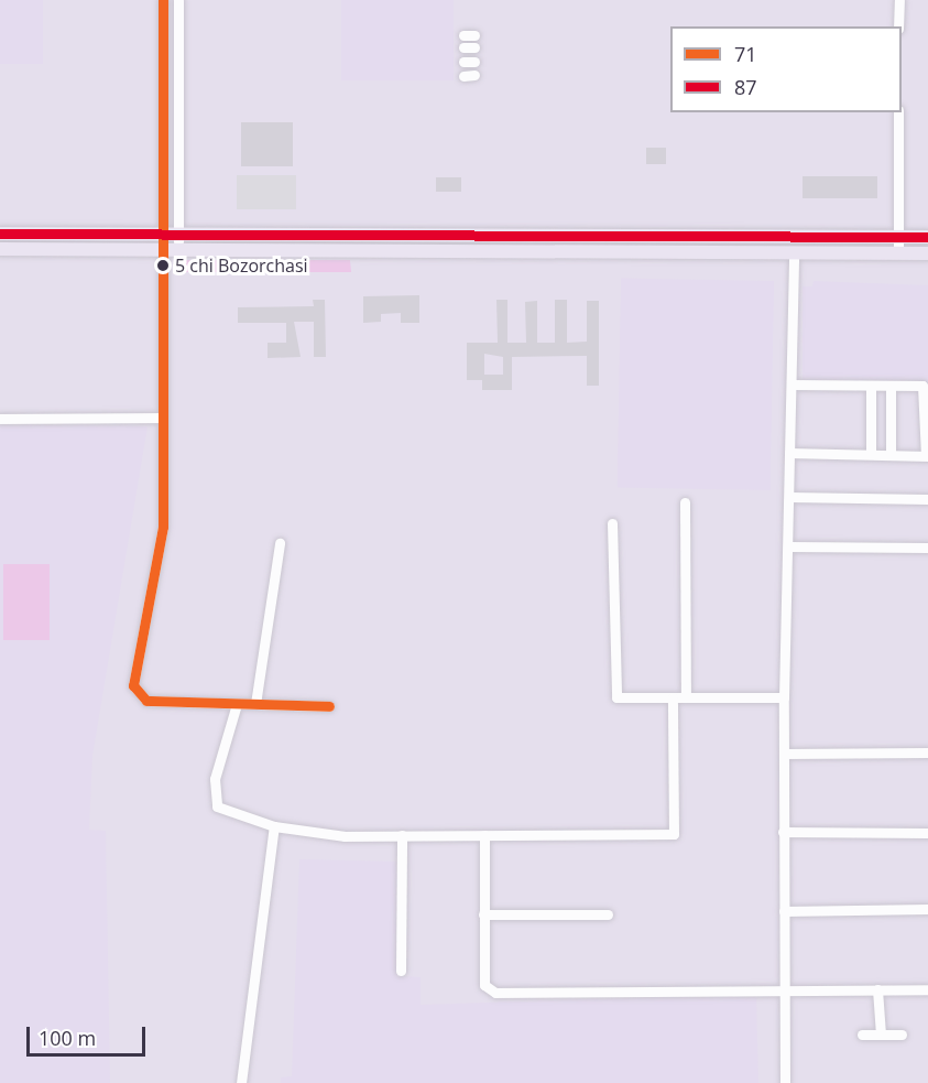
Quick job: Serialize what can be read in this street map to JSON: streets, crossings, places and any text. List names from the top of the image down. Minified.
{"places":["5 chi Bozorchasi"],"lines":["transit line 71","transit line 87"],"legend":["71","87"],"scale_bar":"100 m"}
